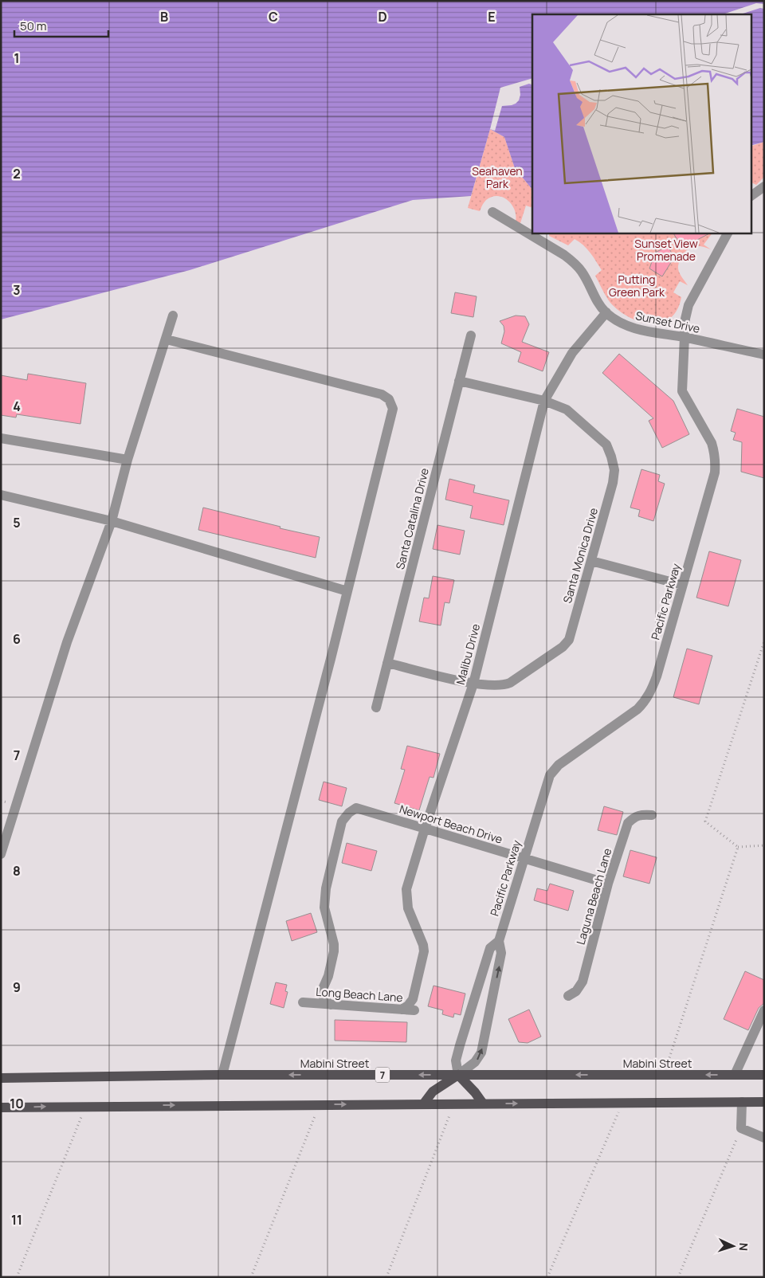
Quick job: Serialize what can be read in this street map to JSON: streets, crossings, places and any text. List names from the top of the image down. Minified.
{"streets":{"main road":["Mabini Street","7"],"street":["Sunset Drive","Santa Catalina Drive","Santa Monica Drive","Pacific Parkway","Malibu Drive","Newport Beach Drive","Laguna Beach Lane","Long Beach Lane"]},"crossings":[["Sunset Drive","Pacific Parkway"],["Sunset Drive","Malibu Drive"],["Santa Catalina Drive","Santa Monica Drive"],["Santa Monica Drive","Malibu Drive"],["Pacific Parkway","Newport Beach Drive"],["Pacific Parkway","Mabini Street"],["Malibu Drive","Newport Beach Drive"],["Malibu Drive","Long Beach Lane"],["Newport Beach Drive","Laguna Beach Lane"],["Newport Beach Drive","Long Beach Lane"]],"parks":["Seahaven Park","Sunset View Promenade","Putting Green Park"],"scale_bar":"50 m","north":"right","grid":{"columns":["B","C","D","E"],"rows":["1","2","3","4","5","6","7","8","9","10","11"]}}
